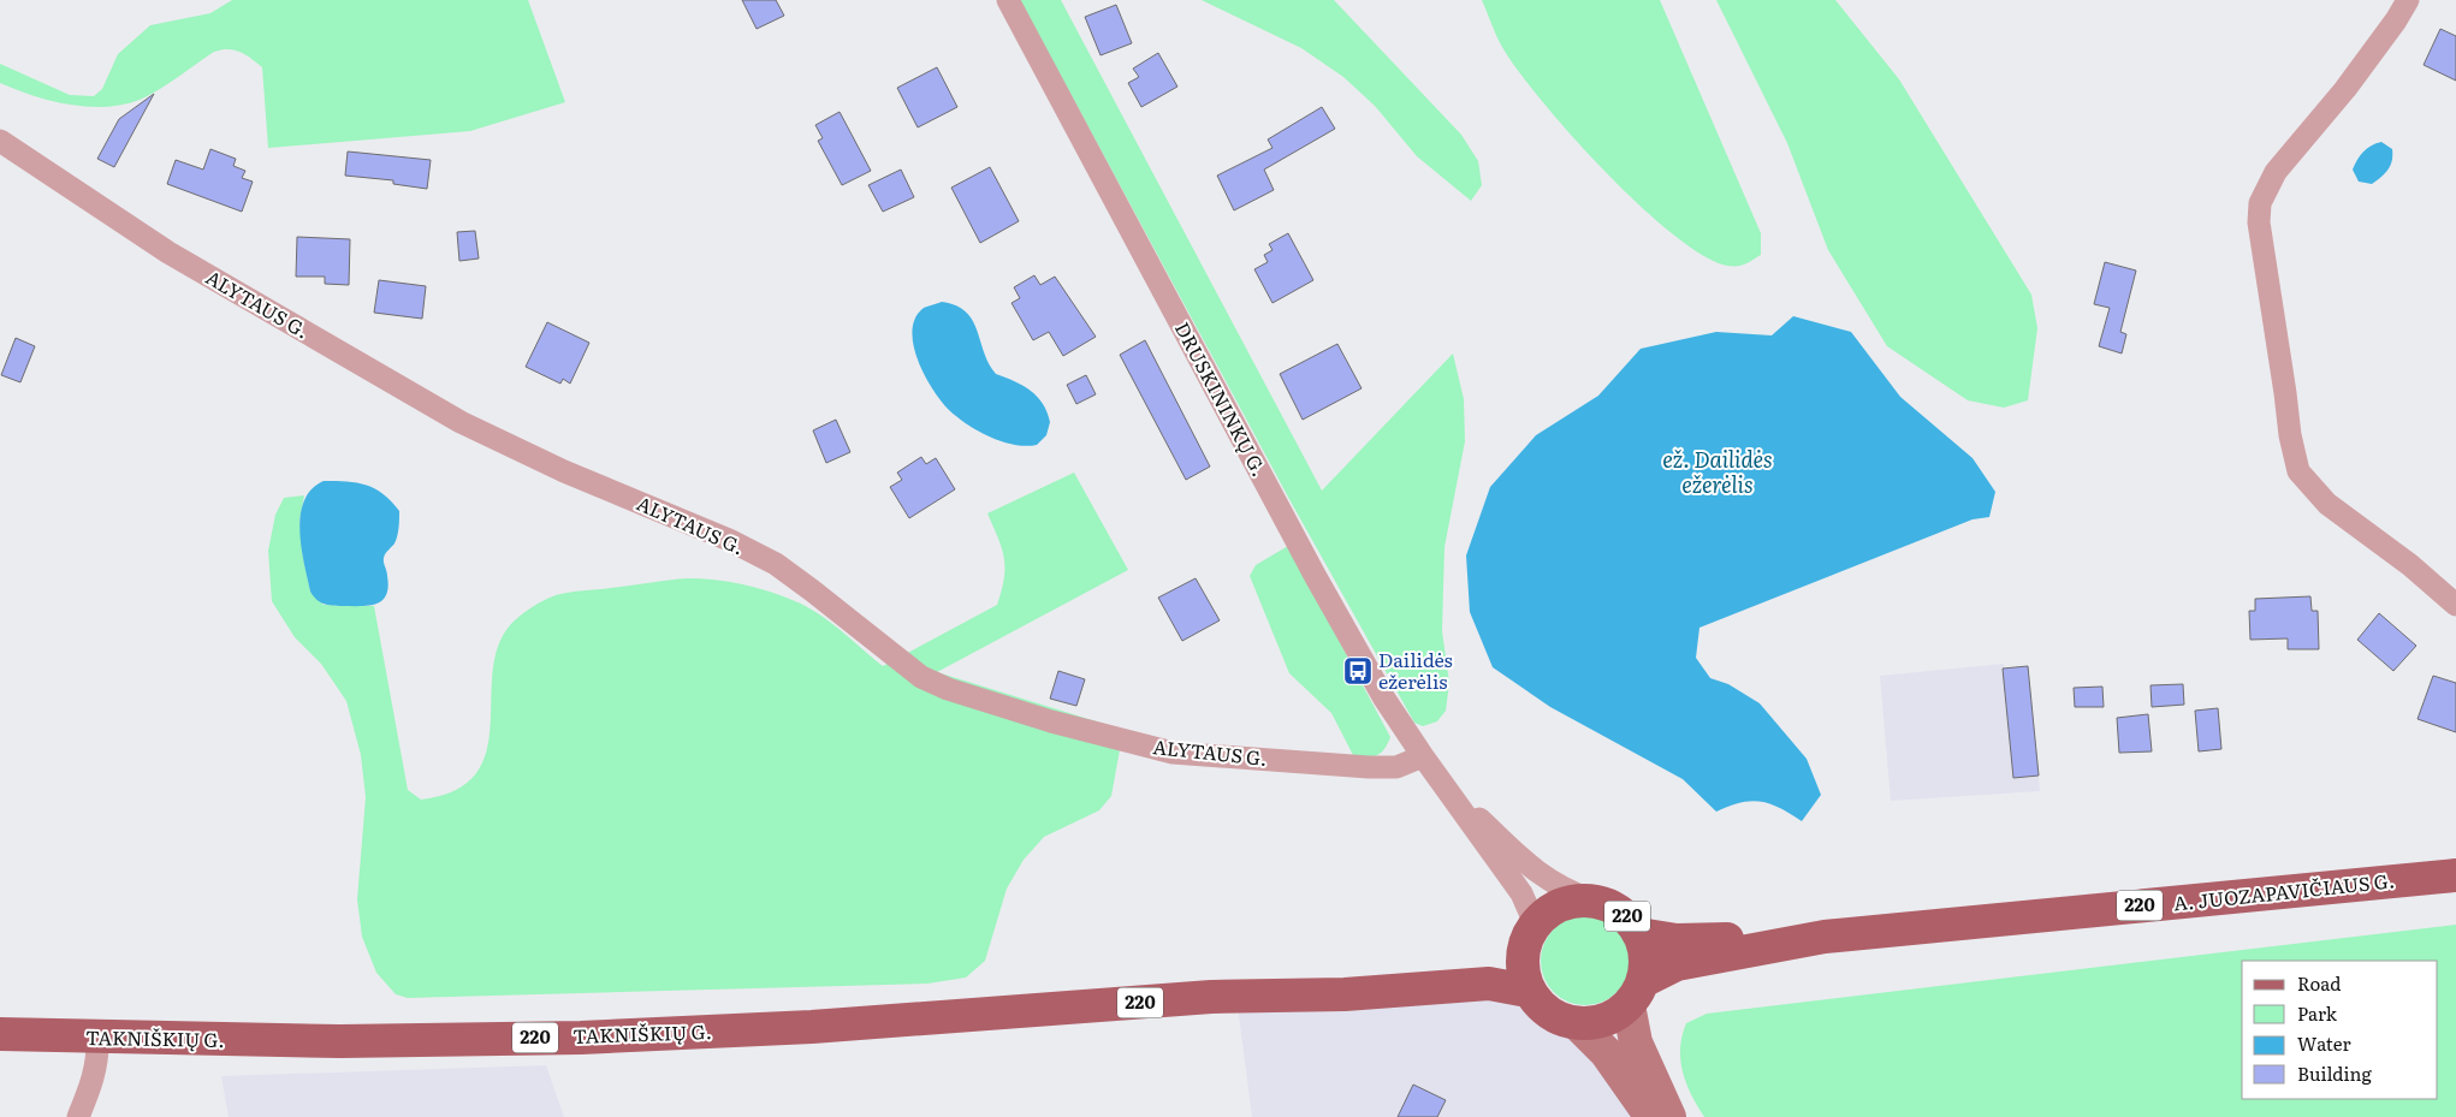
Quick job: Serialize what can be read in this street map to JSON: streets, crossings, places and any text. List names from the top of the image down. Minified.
{"streets":{"main road":["A. JUOZAPAVIČIAUS G.","220","TAKNIŠKIŲ G."],"street":["ALYTAUS G.","DRUSKININKŲ G."]},"crossings":[["ALYTAUS G.","DRUSKININKŲ G."],["A. JUOZAPAVIČIAUS G.","220"],["220","TAKNIŠKIŲ G."]],"water":["ež. Dailidės ežerėlis"],"places":{"bus stop":["Dailidės ežerėlis"]},"legend":["Road","Park","Water","Building"]}
